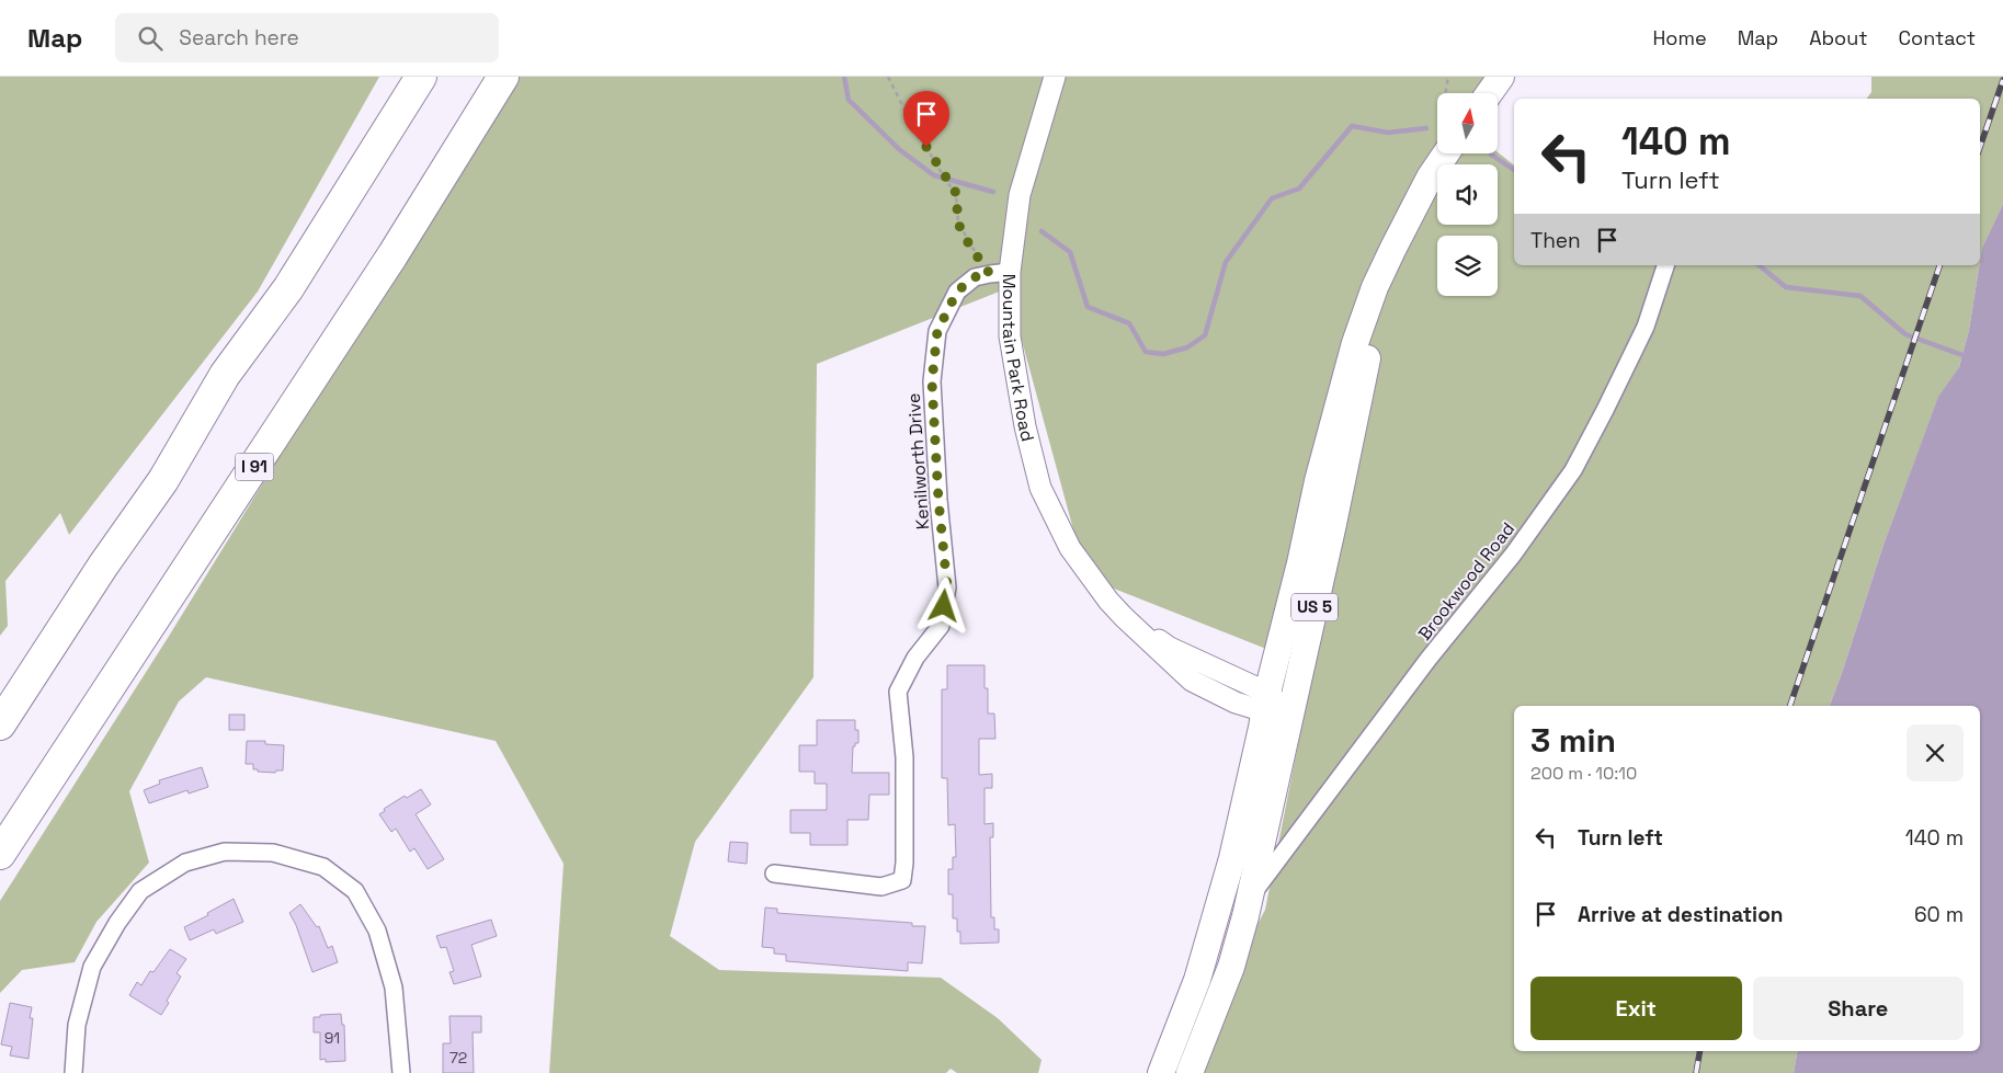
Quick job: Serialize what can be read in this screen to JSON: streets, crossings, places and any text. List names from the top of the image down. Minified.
{"streets":{"highway":["I 91"],"main road":["US 5"],"street":["Mountain Park Road","Kenilworth Drive","Brookwood Road"]},"crossings":[["Mountain Park Road","Kenilworth Drive"],["Mountain Park Road","US 5"],["Brookwood Road","US 5"]],"house_numbers":["91","72"],"north":"top","page":{"header":"Map","search":"Search here","nav":["Home","Map","About","Contact"],"turn":["140 m","Turn left"],"then":"Then","heading":["3 min","200 m · 10:10"],"list":[{"name":"Turn left","value":"140 m"},{"name":"Arrive at destination","value":"60 m"}],"buttons":["Exit","Share"]}}
